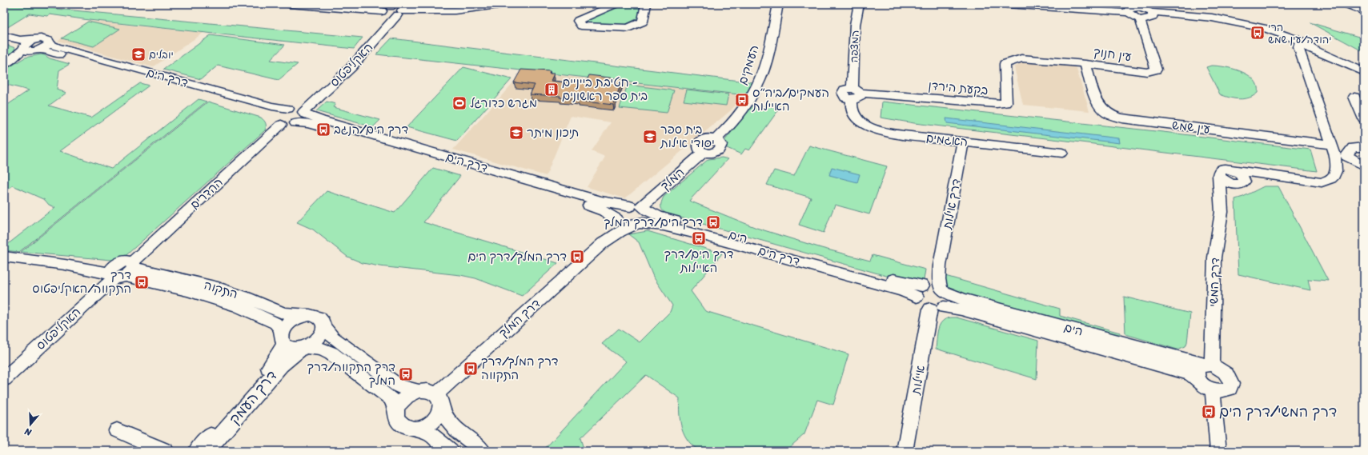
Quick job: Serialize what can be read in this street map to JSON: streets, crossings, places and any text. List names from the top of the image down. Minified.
{"streets":{"street":["המצפה","עין חנוך","האקליפטוס","העמקים","דרך הים","בקעת הירדן","עין שמש","האגמים","המלך","ההדרים","דרך אילות","הים","דרך המשי","התקוה","דרך המלך","איילות","דרך העמק"]},"crossings":[["המצפה","בקעת הירדן"],["המצפה","האגמים"],["עין חנוך","בקעת הירדן"],["עין חנוך","עין שמש"],["האקליפטוס","דרך הים"],["האקליפטוס","ההדרים"],["האקליפטוס","התקוה"],["העמקים","המלך"],["דרך הים","המלך"],["דרך הים","ההדרים"],["דרך הים","הים"],["דרך הים","איילות"],["בקעת הירדן","האגמים"],["האגמים","דרך אילות"],["המלך","הים"],["ההדרים","התקוה"],["הים","דרך המשי"],["הים","איילות"],["התקוה","דרך העמק"]],"places":{"bus stop":["הרי יהודה/עין שמש","העמקים/ביה״ס האיילות","דרך הים/הנגב","דרך הים/דרך המלך","דרך הים/דרך האיילות","דרך המלך/דרך הים","דרך התקווה/האקליפטוס","דרך המלך/דרך התקווה","דרך התקווה/דרך המלך","דרך המשי/דרך הים"],"school or university":["יובלים","תיכון מיתר","בית ספר יסודי אילות"],"building":["חטיבת בייניים - בית ספר ראשונים"],"sports":["מגרש כדורגל"]},"north":"bottom"}
